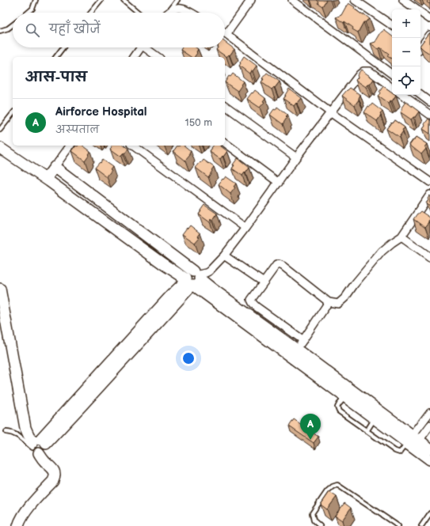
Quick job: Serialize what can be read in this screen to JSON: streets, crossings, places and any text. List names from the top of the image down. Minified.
{"page":{"map_buttons":["+","−"],"search":"यहाँ खोजें","heading":"आस-पास","list":[{"mark":"A","name":"Airforce Hospital","note":"अस्पताल","value":"150 m"}],"pins":"A"}}
